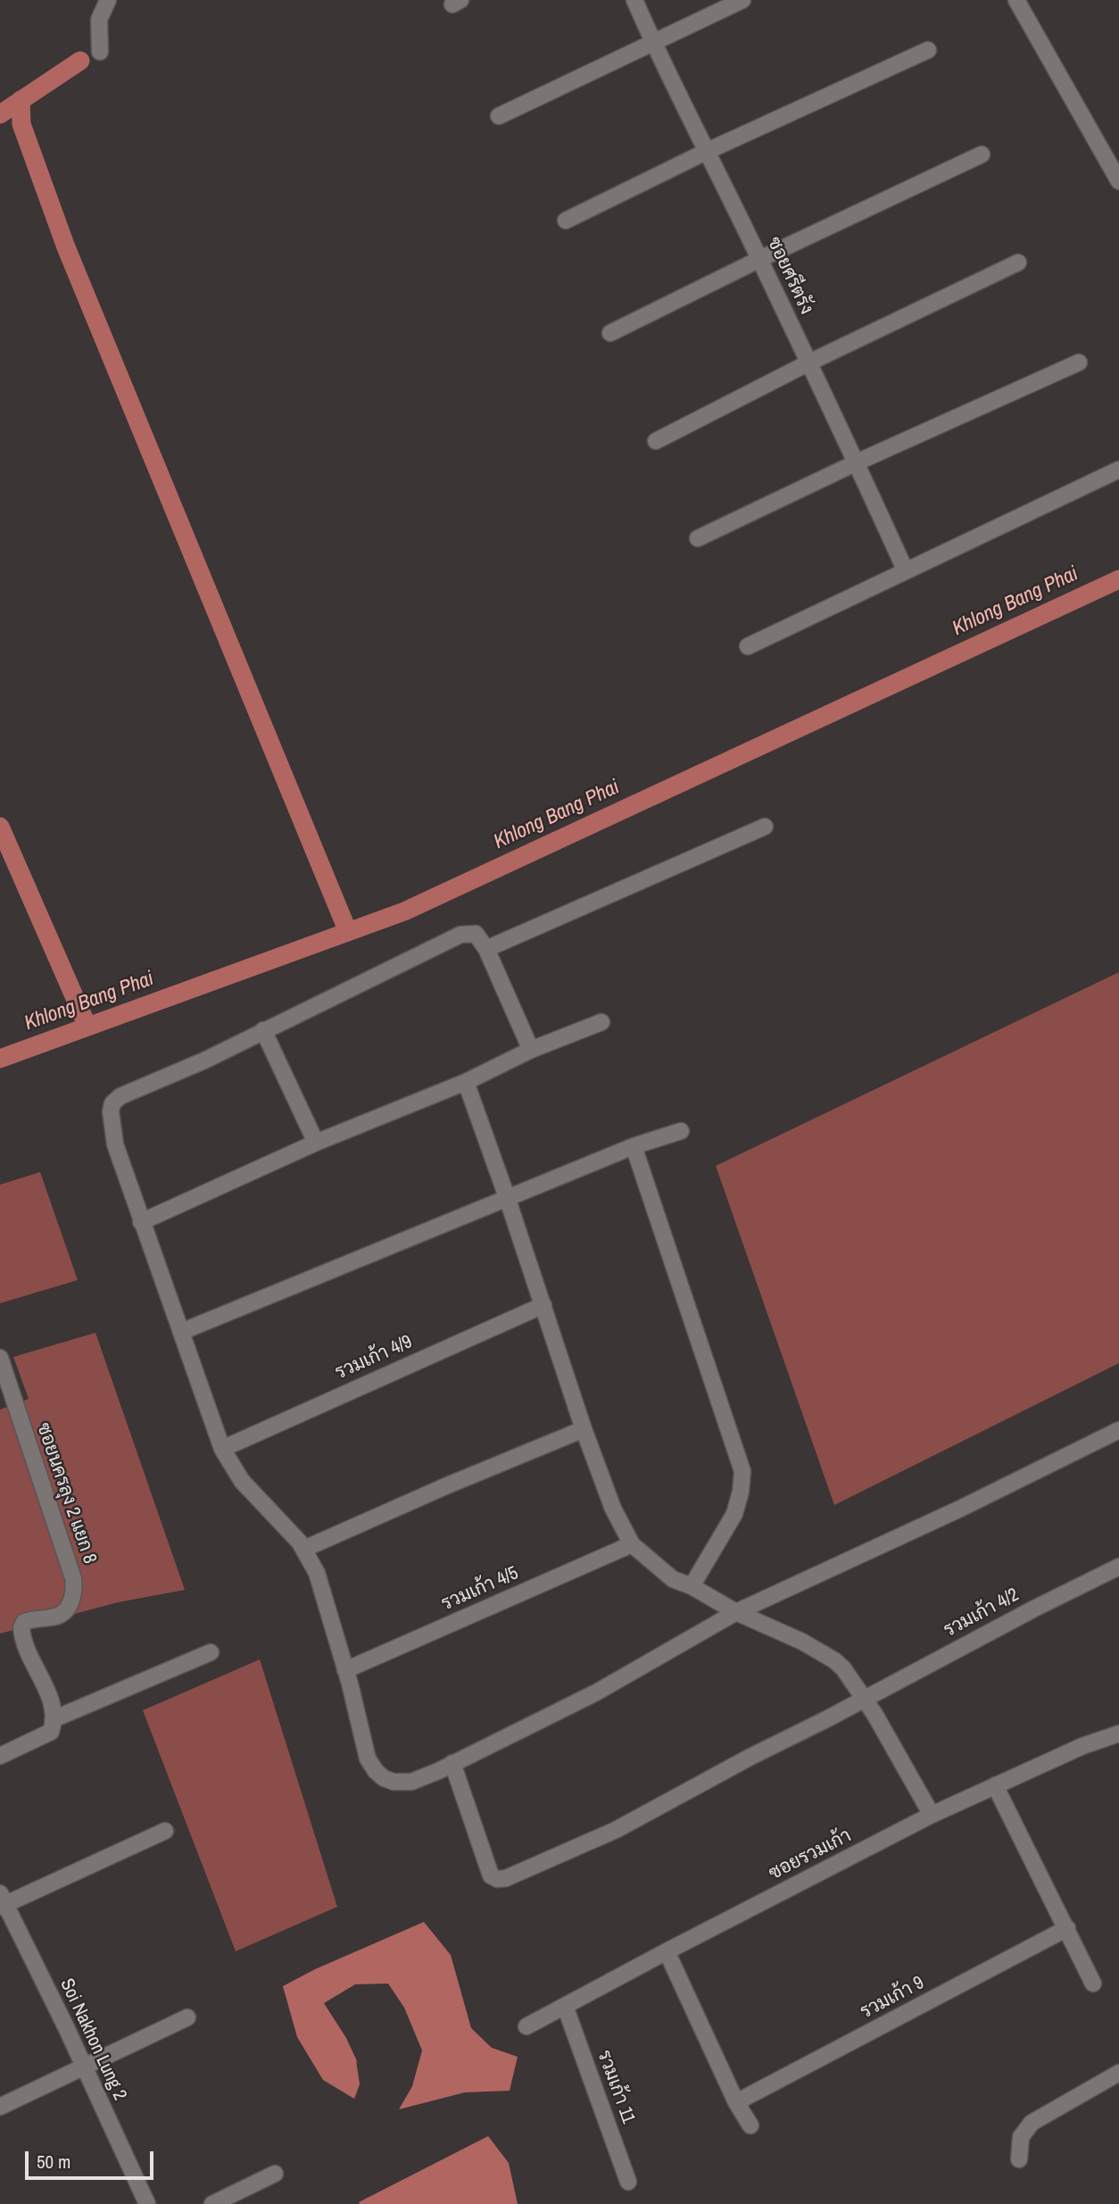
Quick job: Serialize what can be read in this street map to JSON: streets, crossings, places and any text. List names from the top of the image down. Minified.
{"streets":{"street":["ซอยศรีตรัง","รวมเก้า 4/9","ซอยนครลุง 2 แยก 8","รวมเก้า 4/5","รวมเก้า 4/2","ซอยรวมเก้า","รวมเก้า 9","Soi Nakhon Lung 2","รวมเก้า 11"]},"crossings":[["ซอยรวมเก้า","รวมเก้า 11"]],"water":["Khlong Bang Phai"],"scale_bar":"50 m"}
